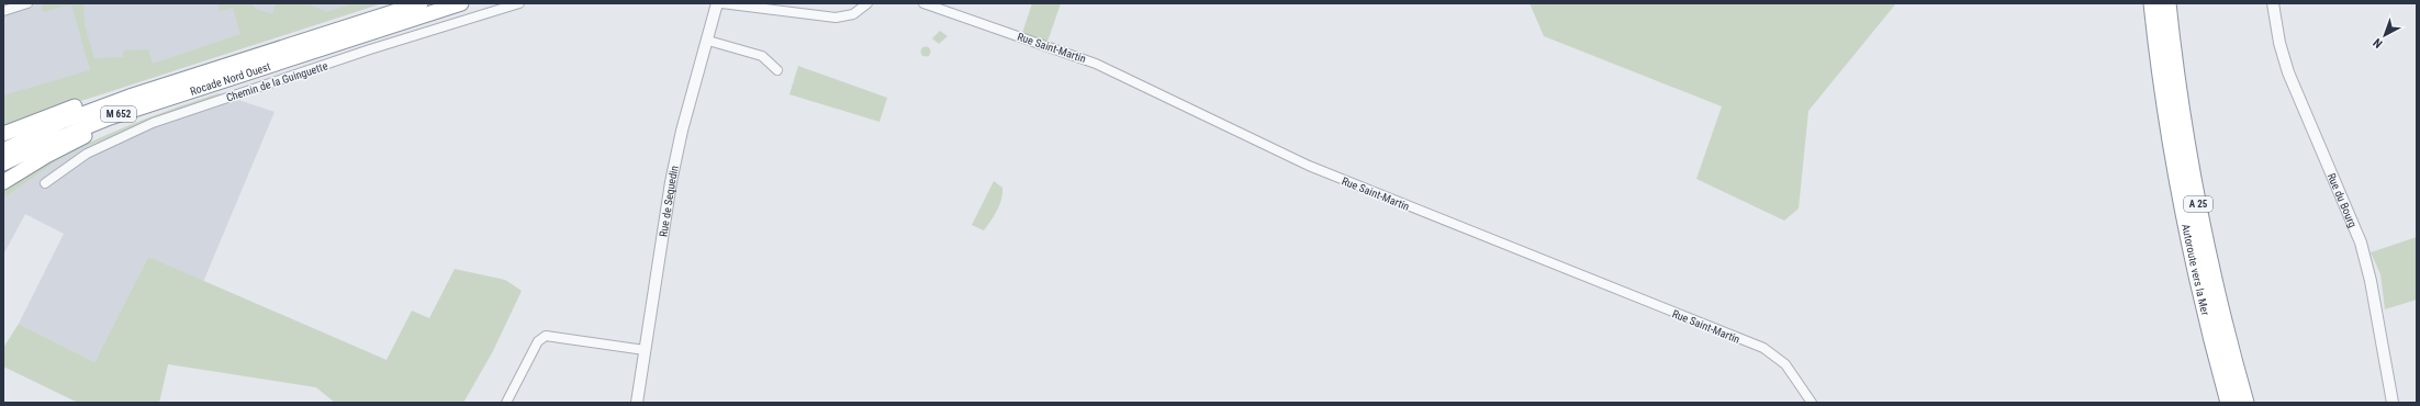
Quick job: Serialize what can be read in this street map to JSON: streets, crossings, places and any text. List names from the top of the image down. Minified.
{"streets":{"highway":["Rocade Nord Ouest","M 652","A 25","Autoroute vers la Mer"],"street":["Rue Saint-Martin","Chemin de la Guinguette","Rue du Bourg","Rue de Sequedin"]},"north":"bottom left"}
